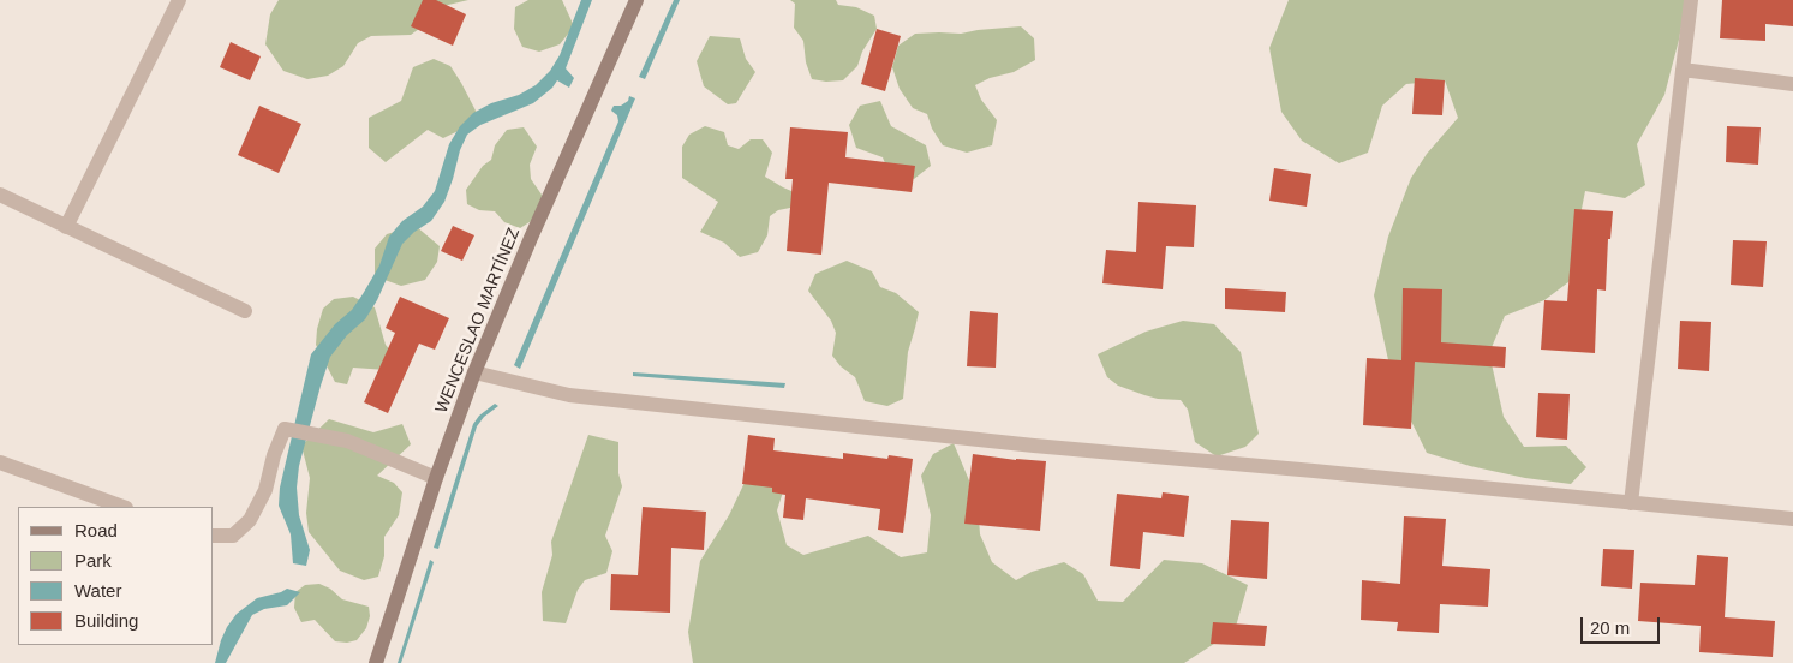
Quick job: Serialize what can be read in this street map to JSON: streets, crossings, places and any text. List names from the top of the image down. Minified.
{"streets":{"main road":["WENCESLAO MARTÍNEZ"]},"legend":["Road","Park","Water","Building"],"scale_bar":"20 m"}
